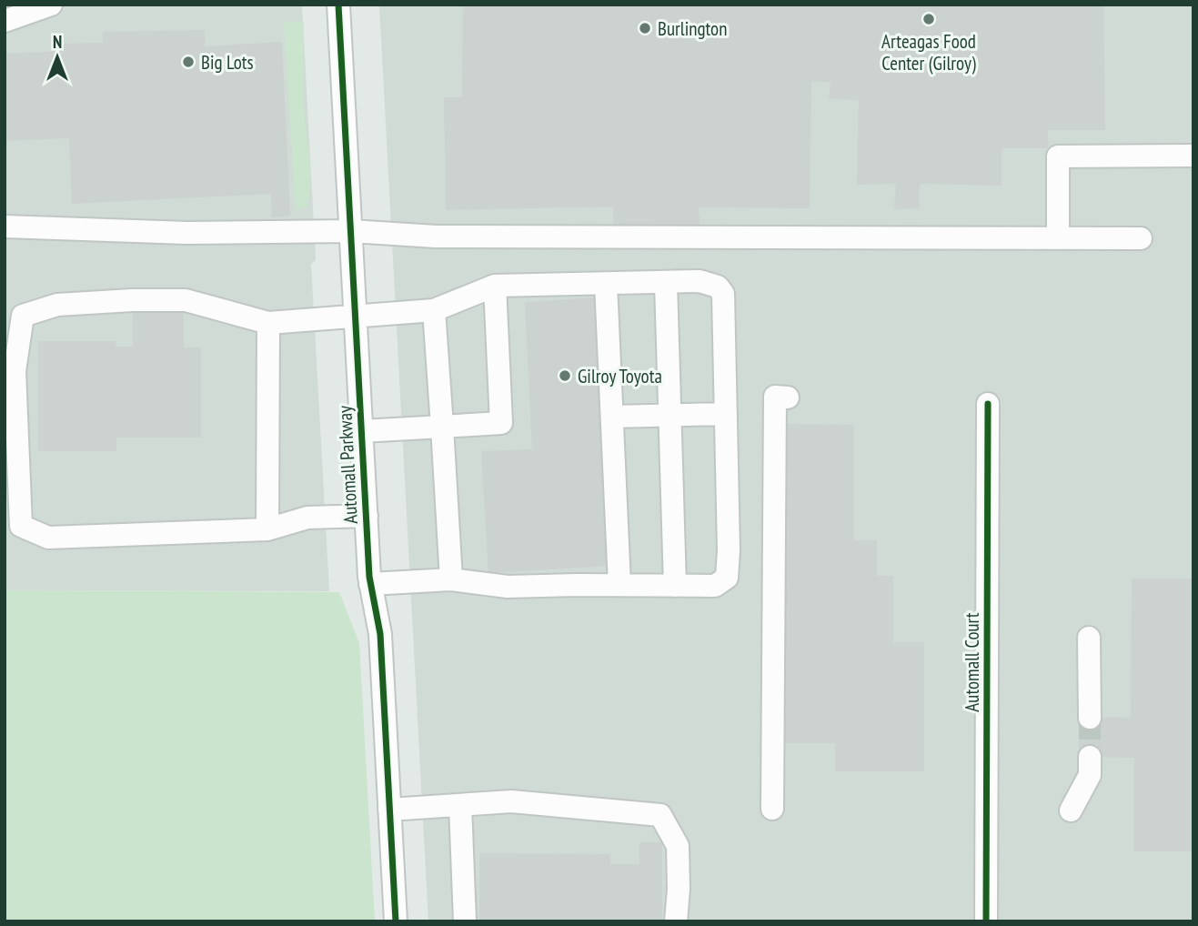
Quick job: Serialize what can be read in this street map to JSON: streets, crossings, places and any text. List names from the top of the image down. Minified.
{"streets":{"street":["Automall Parkway","Automall Court"]},"places":["Arteagas Food Center (Gilroy)","Burlington","Big Lots","Gilroy Toyota"],"north":"top"}
